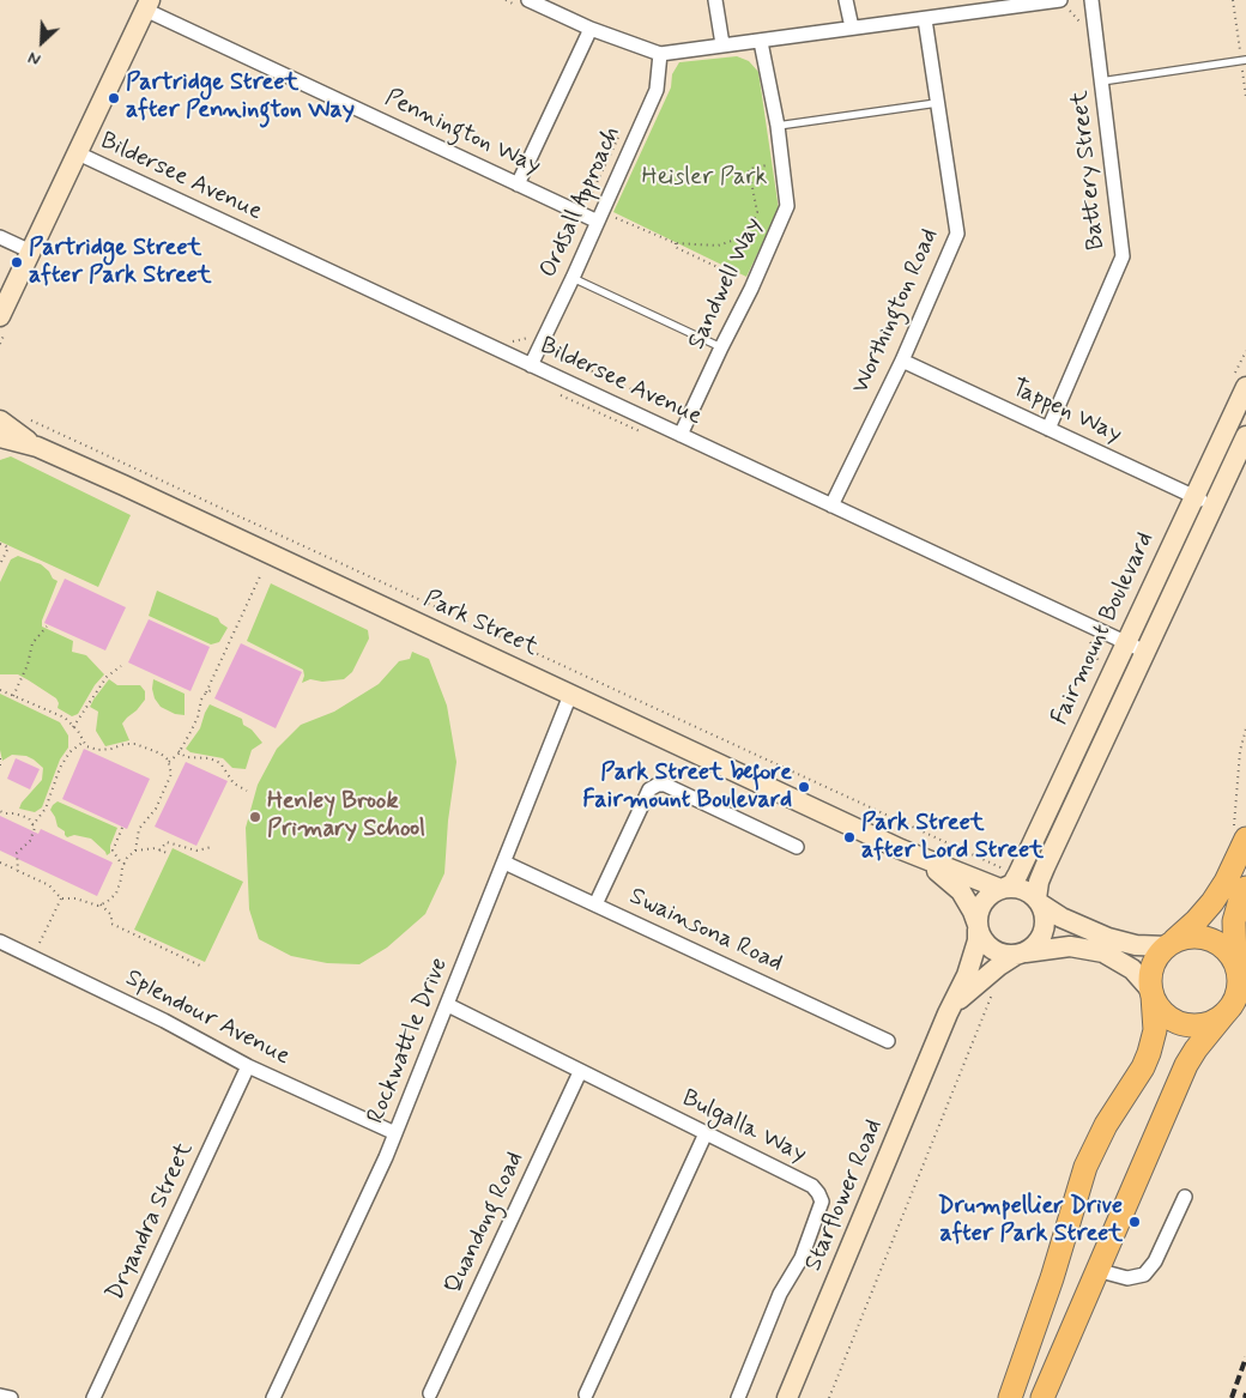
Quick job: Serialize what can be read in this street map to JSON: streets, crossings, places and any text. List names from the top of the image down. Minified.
{"streets":{"main road":["Park Street","Fairmount Boulevard","Starflower Road"],"street":["Pennington Way","Battery Street","Bildersee Avenue","Ordsall Approach","Sandwell Way","Worthington Road","Tappen Way","Swainsona Road","Splendour Avenue","Rockwattle Drive","Bulgalla Way","Dryandra Street","Quandong Road"]},"crossings":[["Pennington Way","Ordsall Approach"],["Battery Street","Tappen Way"],["Bildersee Avenue","Ordsall Approach"],["Bildersee Avenue","Sandwell Way"],["Bildersee Avenue","Worthington Road"],["Bildersee Avenue","Fairmount Boulevard"],["Worthington Road","Tappen Way"],["Tappen Way","Fairmount Boulevard"],["Park Street","Fairmount Boulevard"],["Park Street","Rockwattle Drive"],["Park Street","Starflower Road"],["Fairmount Boulevard","Starflower Road"],["Swainsona Road","Rockwattle Drive"],["Splendour Avenue","Rockwattle Drive"],["Splendour Avenue","Dryandra Street"],["Rockwattle Drive","Bulgalla Way"],["Bulgalla Way","Quandong Road"]],"parks":["Heisler Park"],"places":["Partridge Street after Pennington Way","Partridge Street after Park Street","Park Street before Fairmount Boulevard","Henley Brook Primary School","Park Street after Lord Street","Drumpellier Drive after Park Street"],"north":"bottom left"}
